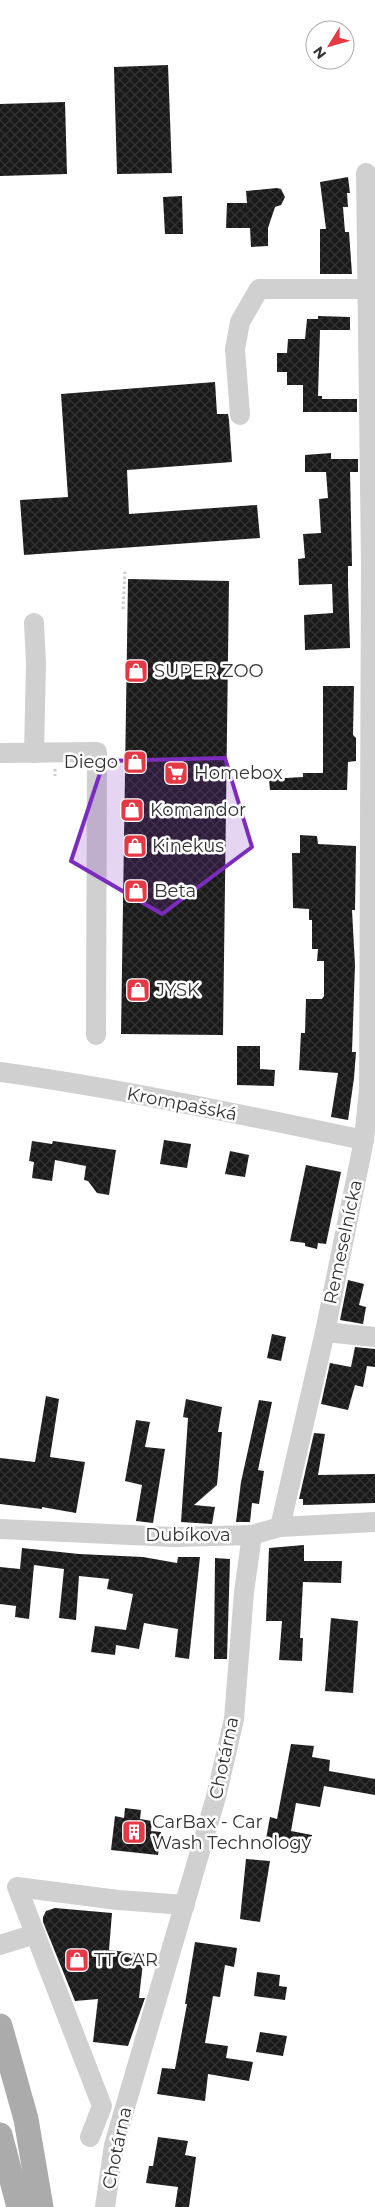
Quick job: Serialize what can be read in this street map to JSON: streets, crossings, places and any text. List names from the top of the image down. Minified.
{"streets":{"street":["Krompašská","Remeselnícka","Dubíkova","Chotárna"]},"crossings":[["Krompašská","Remeselnícka"],["Remeselnícka","Dubíkova"],["Dubíkova","Chotárna"]],"places":{"shop":["SUPER ZOO","Diego","Komandor","Kinekus","Beta","JYSK","TT CAR"],"supermarket":["Homebox"],"building":["CarBax - Car Wash Technology"]},"north":"bottom left"}
